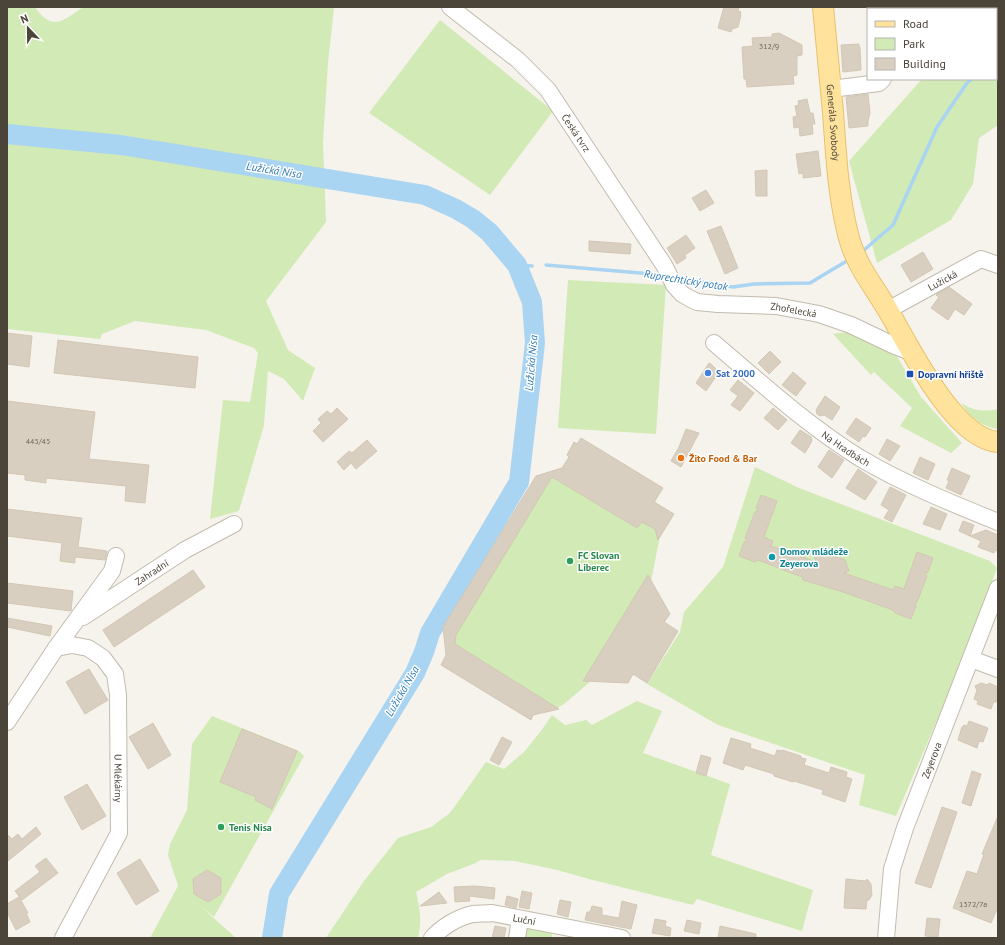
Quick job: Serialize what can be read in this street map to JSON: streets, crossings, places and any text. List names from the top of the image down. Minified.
{"streets":{"main road":["Generála Svobody"],"street":["Česká tvrz","Lužická","Zhořelecká","Na Hradbách","Zahradní","Zeyerova","U Mlékárny","Luční"]},"crossings":[["Generála Svobody","Lužická"],["Česká tvrz","Zhořelecká"],["Zahradní","U Mlékárny"]],"water":["Lužická Nisa","Ruprechtický potok"],"places":{"other":["Sat 2000","Žito Food & Bar","Domov mládeže Zeyerova","FC Slovan Liberec","Tenis Nisa"],"transit":["Dopravní hřiště"]},"house_numbers":["312/9","445/45","1372/7a"],"legend":["Road","Park","Building"],"north":"top"}
